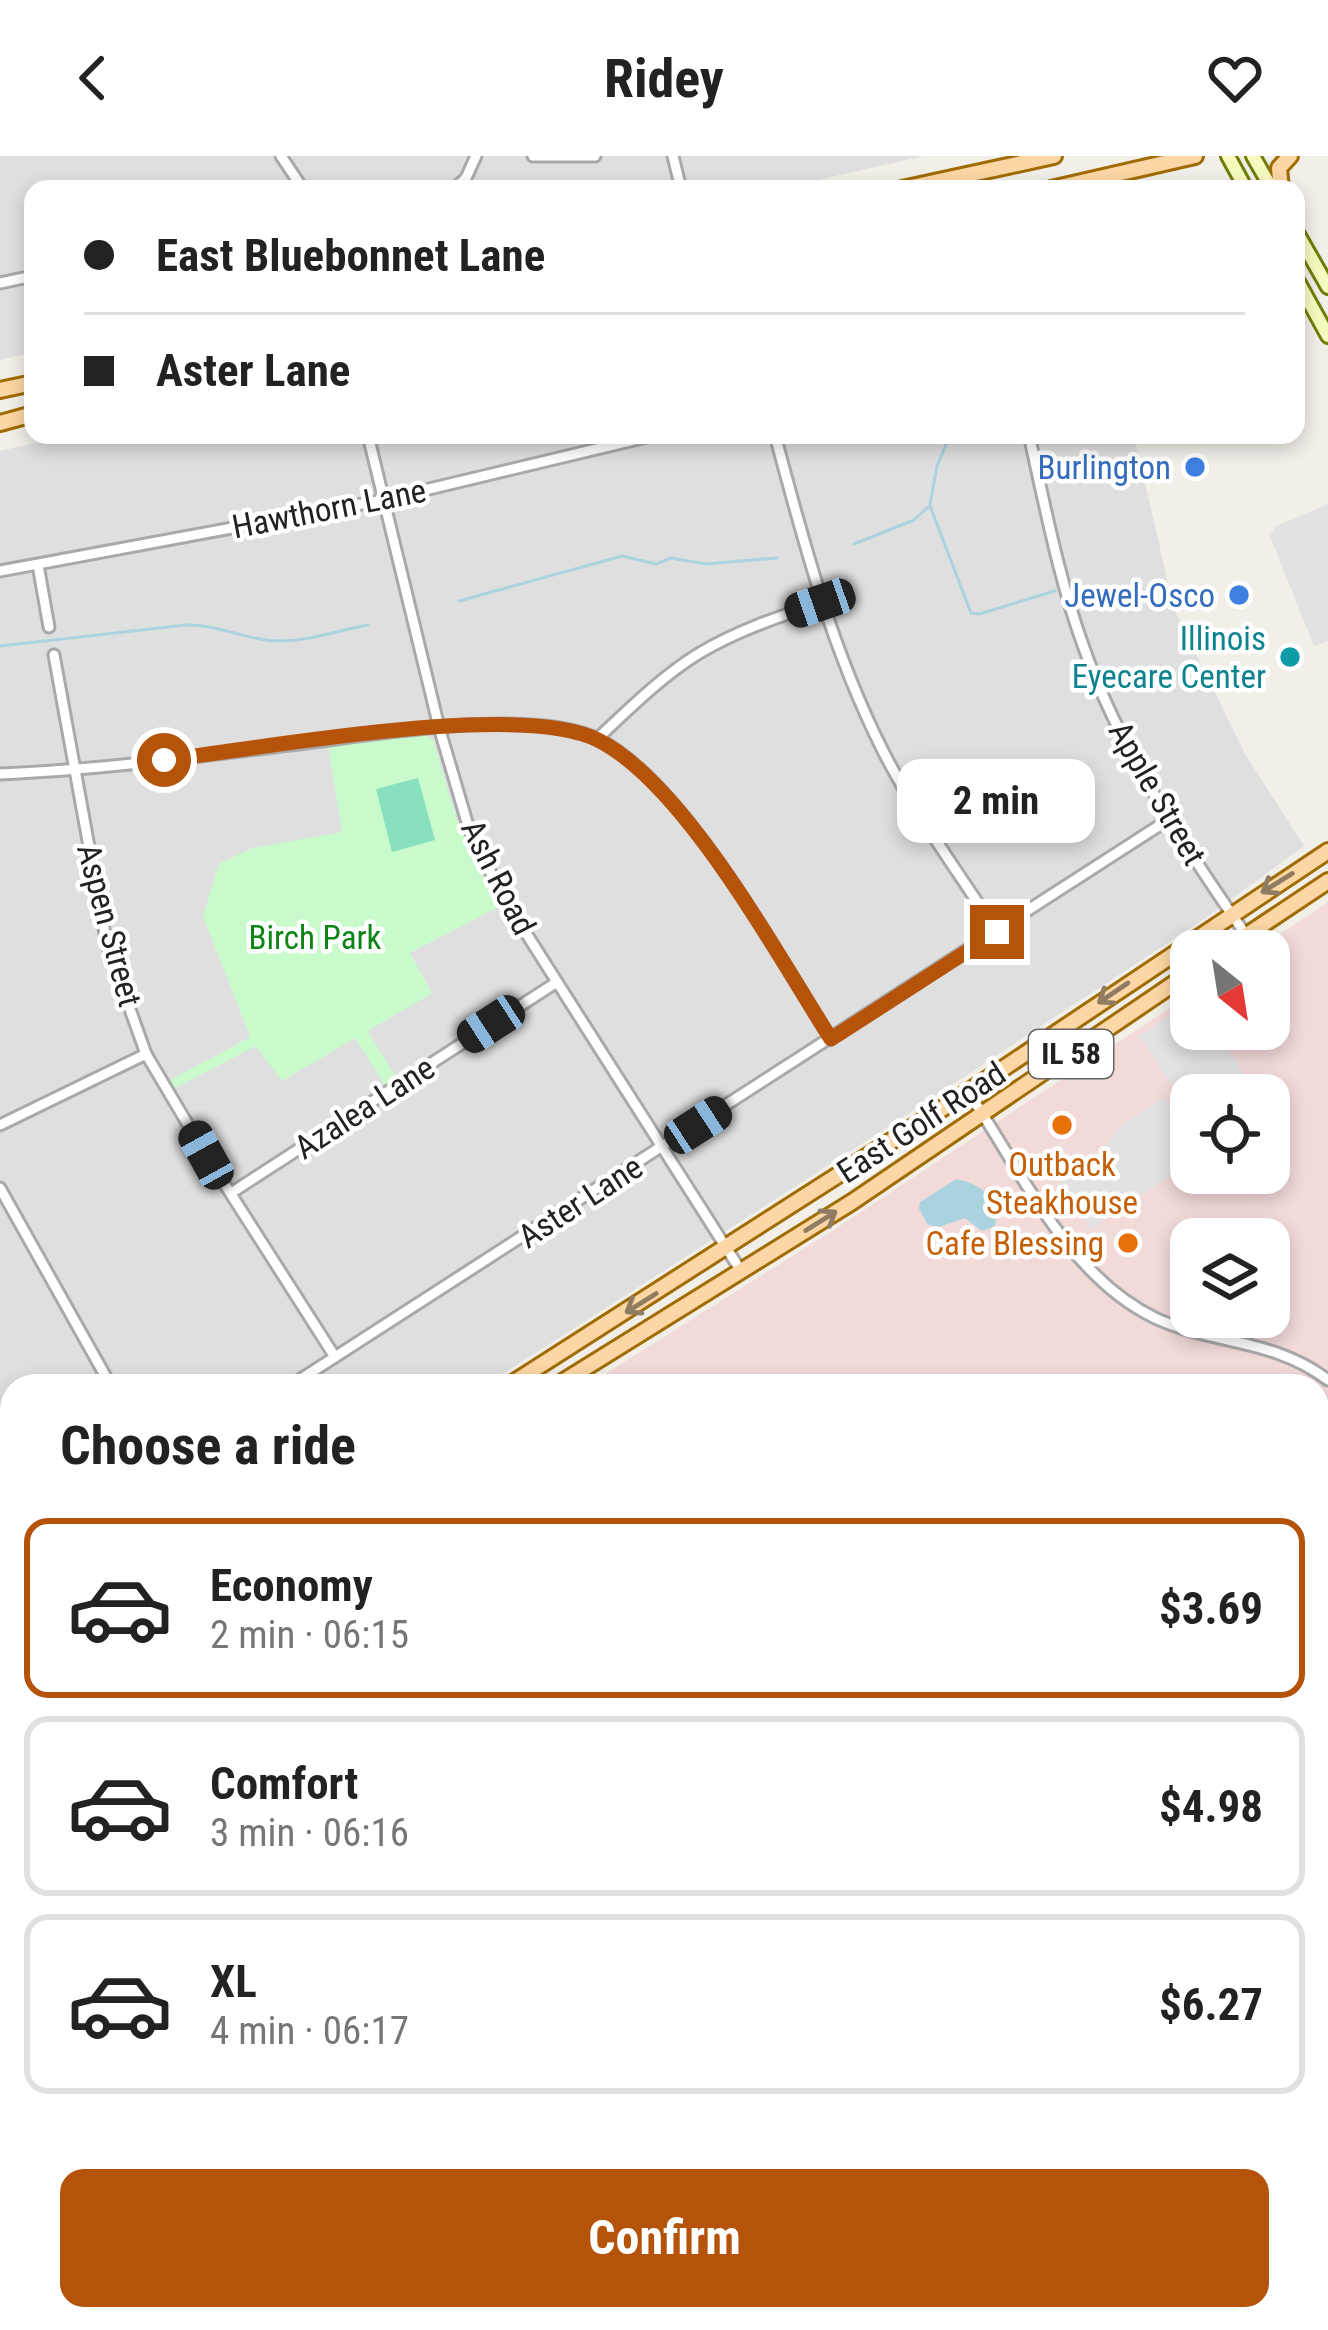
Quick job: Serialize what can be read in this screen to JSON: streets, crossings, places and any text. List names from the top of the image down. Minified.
{"streets":{"main road":["IL 58","East Golf Road"],"street":["Hawthorn Lane","Apple Street","Ash Road","Aspen Street","Azalea Lane","Aster Lane"]},"crossings":[["Hawthorn Lane","Ash Road"],["Apple Street","East Golf Road"],["Apple Street","Aster Lane"],["Ash Road","Azalea Lane"],["Ash Road","East Golf Road"],["Ash Road","Aster Lane"],["Aspen Street","Azalea Lane"],["Aspen Street","Aster Lane"]],"parks":["Birch Park"],"places":["Burlington","Jewel-Osco","Illinois Eyecare Center","Outback Steakhouse","Cafe Blessing"],"north":"bottom right","page":{"header":"Ridey","banner":["East Bluebonnet Lane","Aster Lane"],"bubble":"2 min","heading":"Choose a ride","list":[{"name":"Economy","note":"2 min · 06:15","value":"$3.69"},{"name":"Comfort","note":"3 min · 06:16","value":"$4.98"},{"name":"XL","note":"4 min · 06:17","value":"$6.27"}],"buttons":"Confirm"}}
